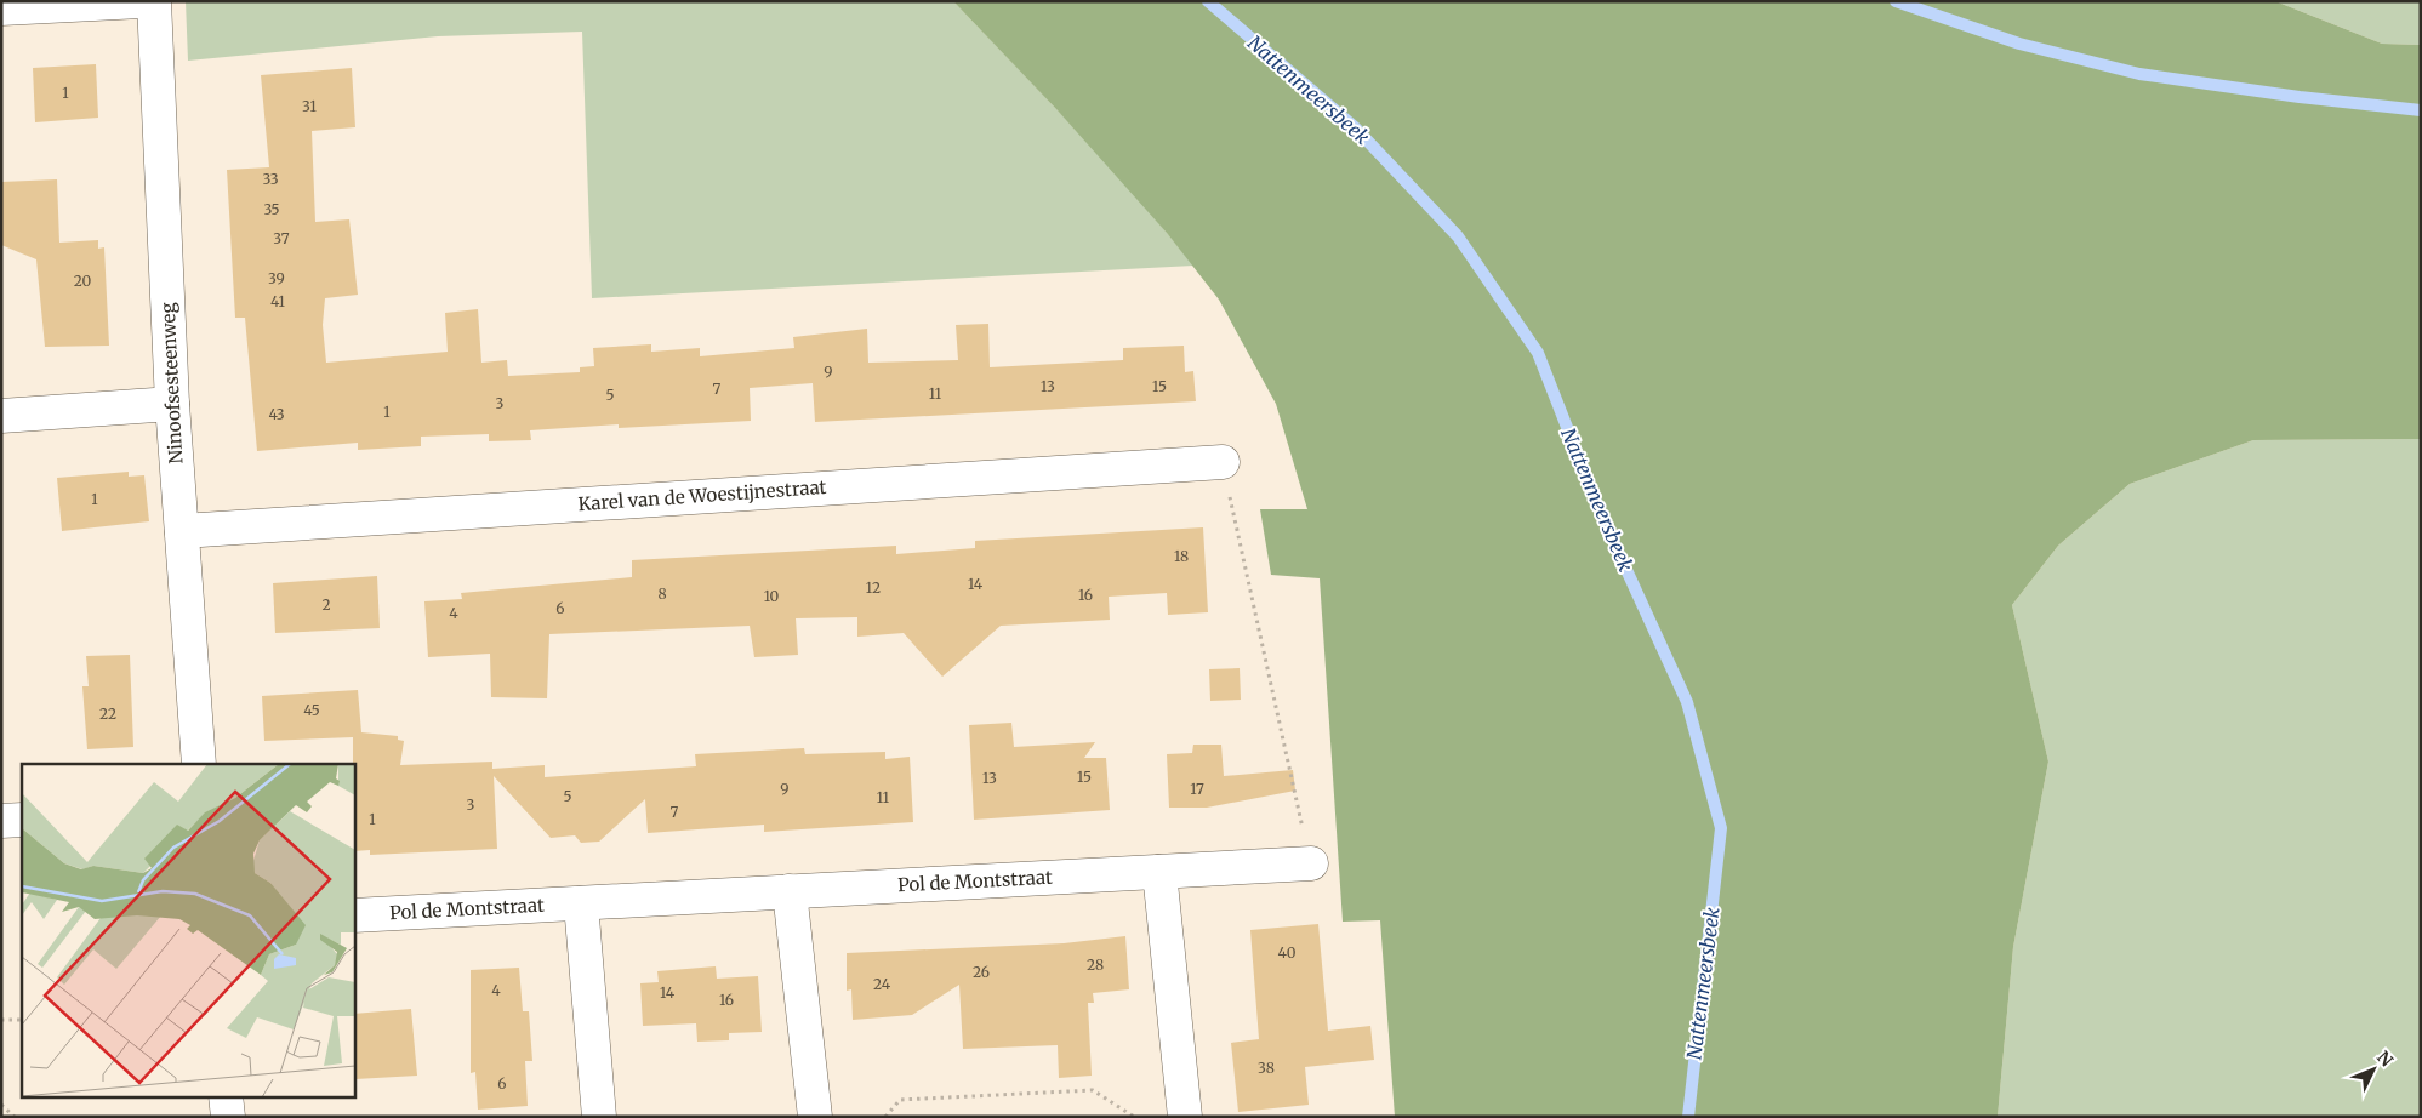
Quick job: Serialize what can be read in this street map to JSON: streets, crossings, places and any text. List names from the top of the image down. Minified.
{"streets":{"street":["Ninoofsesteenweg","Karel van de Woestijnestraat","Pol de Montstraat"]},"crossings":[["Ninoofsesteenweg","Karel van de Woestijnestraat"]],"water":["Nattenmeersbeek"],"house_numbers":["1","31","33","35","37","39","20","41","9","13","15","7","11","5","3","1","43","1","18","14","12","8","16","10","2","6","4","45","22","15","13","9","17","5","11","3","7","1","40","28","26","24","4","14","16","38","6"],"north":"top right"}
